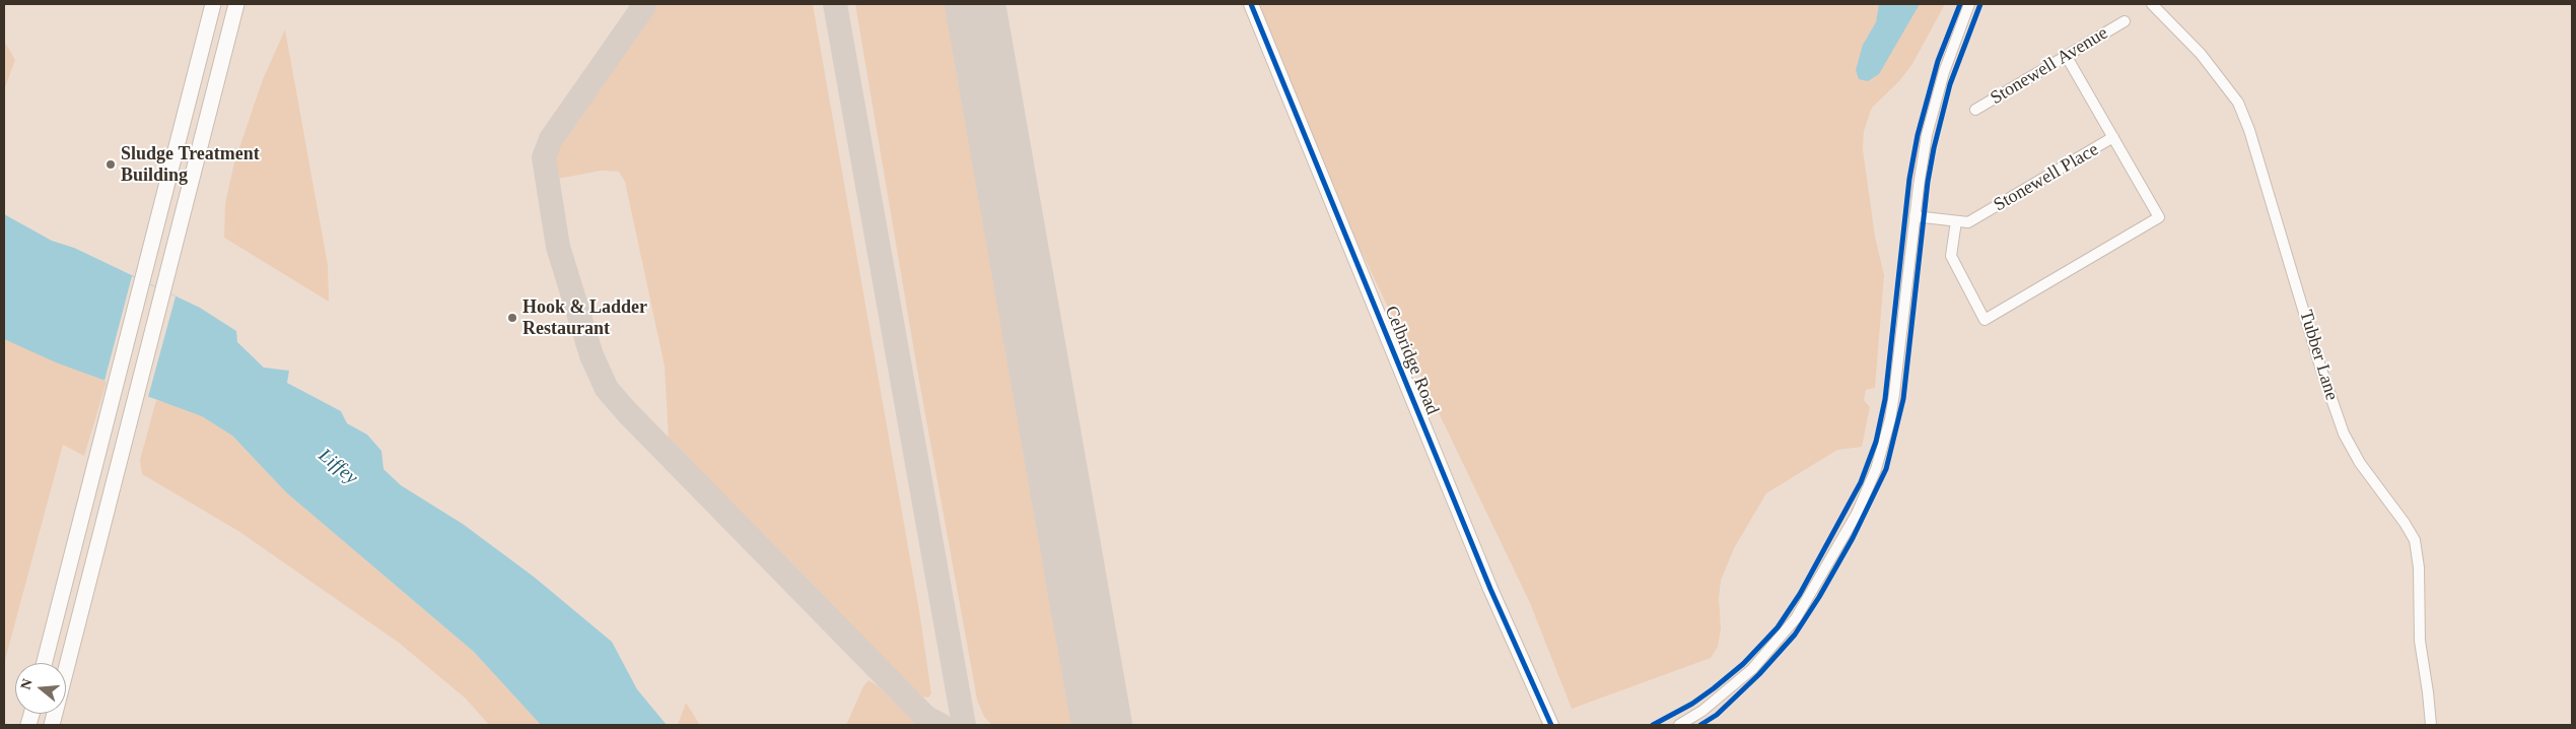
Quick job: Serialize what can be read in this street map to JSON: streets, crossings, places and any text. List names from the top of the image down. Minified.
{"streets":{"main road":["Celbridge Road"],"street":["Stonewell Avenue","Stonewell Place","Tubber Lane"]},"water":["Liffey"],"places":["Sludge Treatment Building","Hook & Ladder Restaurant"],"north":"left"}
